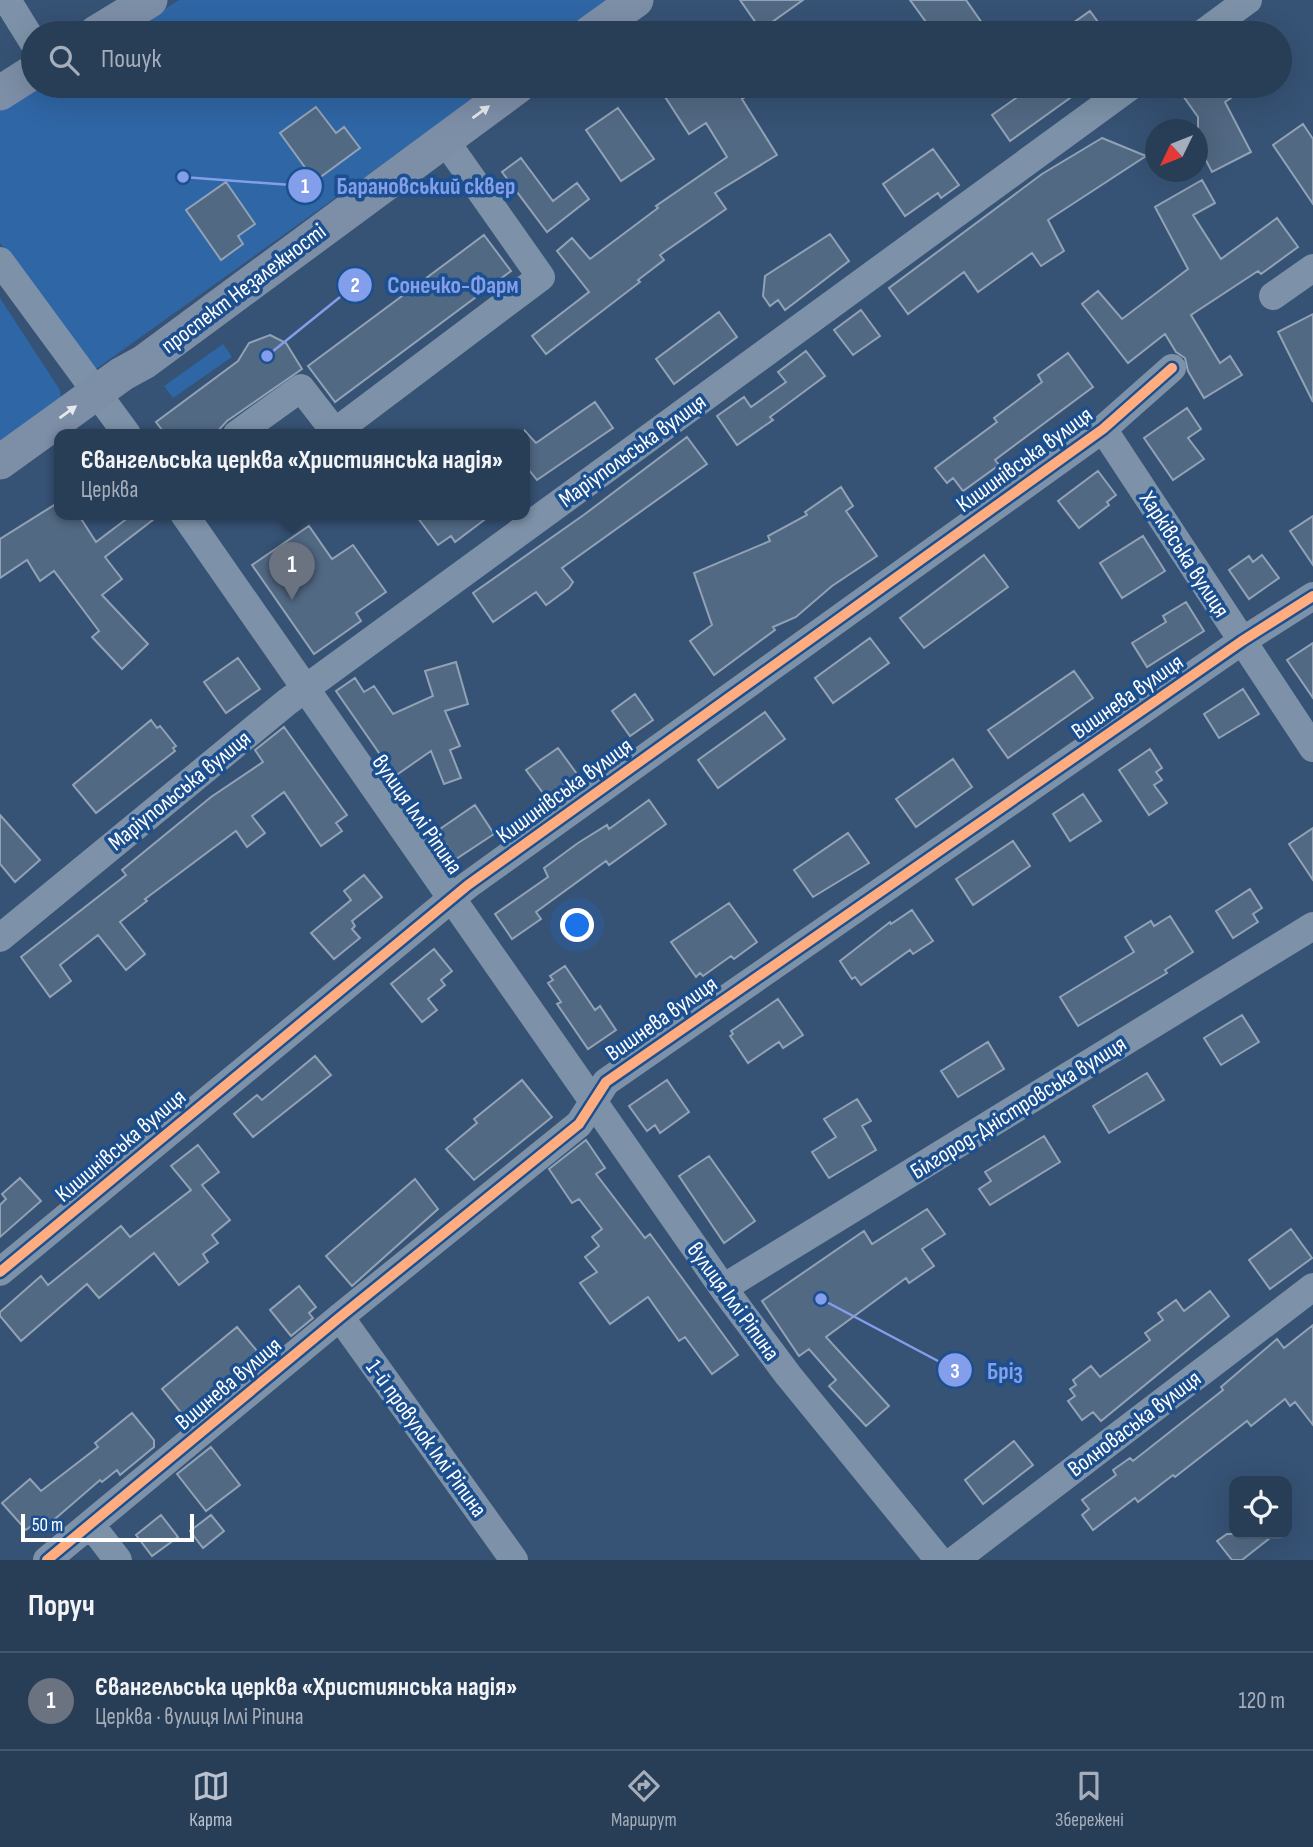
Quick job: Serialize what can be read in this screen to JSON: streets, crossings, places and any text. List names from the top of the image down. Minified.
{"streets":{"main road":["проспект Незалежності"],"street":["Маріупольська вулиця","Кишинівська вулиця","Харківська вулиця","Вишнева вулиця","вулиця Іллі Ріпина","Білгород-Дністровська вулиця","Волноваська вулиця","1-й провулок Іллі Ріпина"]},"crossings":[["Маріупольська вулиця","вулиця Іллі Ріпина"],["Кишинівська вулиця","Харківська вулиця"],["Кишинівська вулиця","вулиця Іллі Ріпина"],["Харківська вулиця","Вишнева вулиця"],["Вишнева вулиця","вулиця Іллі Ріпина"],["Вишнева вулиця","1-й провулок Іллі Ріпина"],["вулиця Іллі Ріпина","Білгород-Дністровська вулиця"]],"places":["Барановський сквер","Сонечко-Фарм","Бріз"],"scale_bar":"50 m","north":"bottom left","page":{"search":"Пошук","popup":["Євангельська церква «Християнська надія»","Церква"],"pins":"1","scale":"50 m","heading":"Поруч","list":[{"mark":"1","name":"Євангельська церква «Християнська надія»","note":"Церква · вулиця Іллі Ріпина","value":"120 m"}],"nav":["Карта","Маршрут","Збережені"]}}
